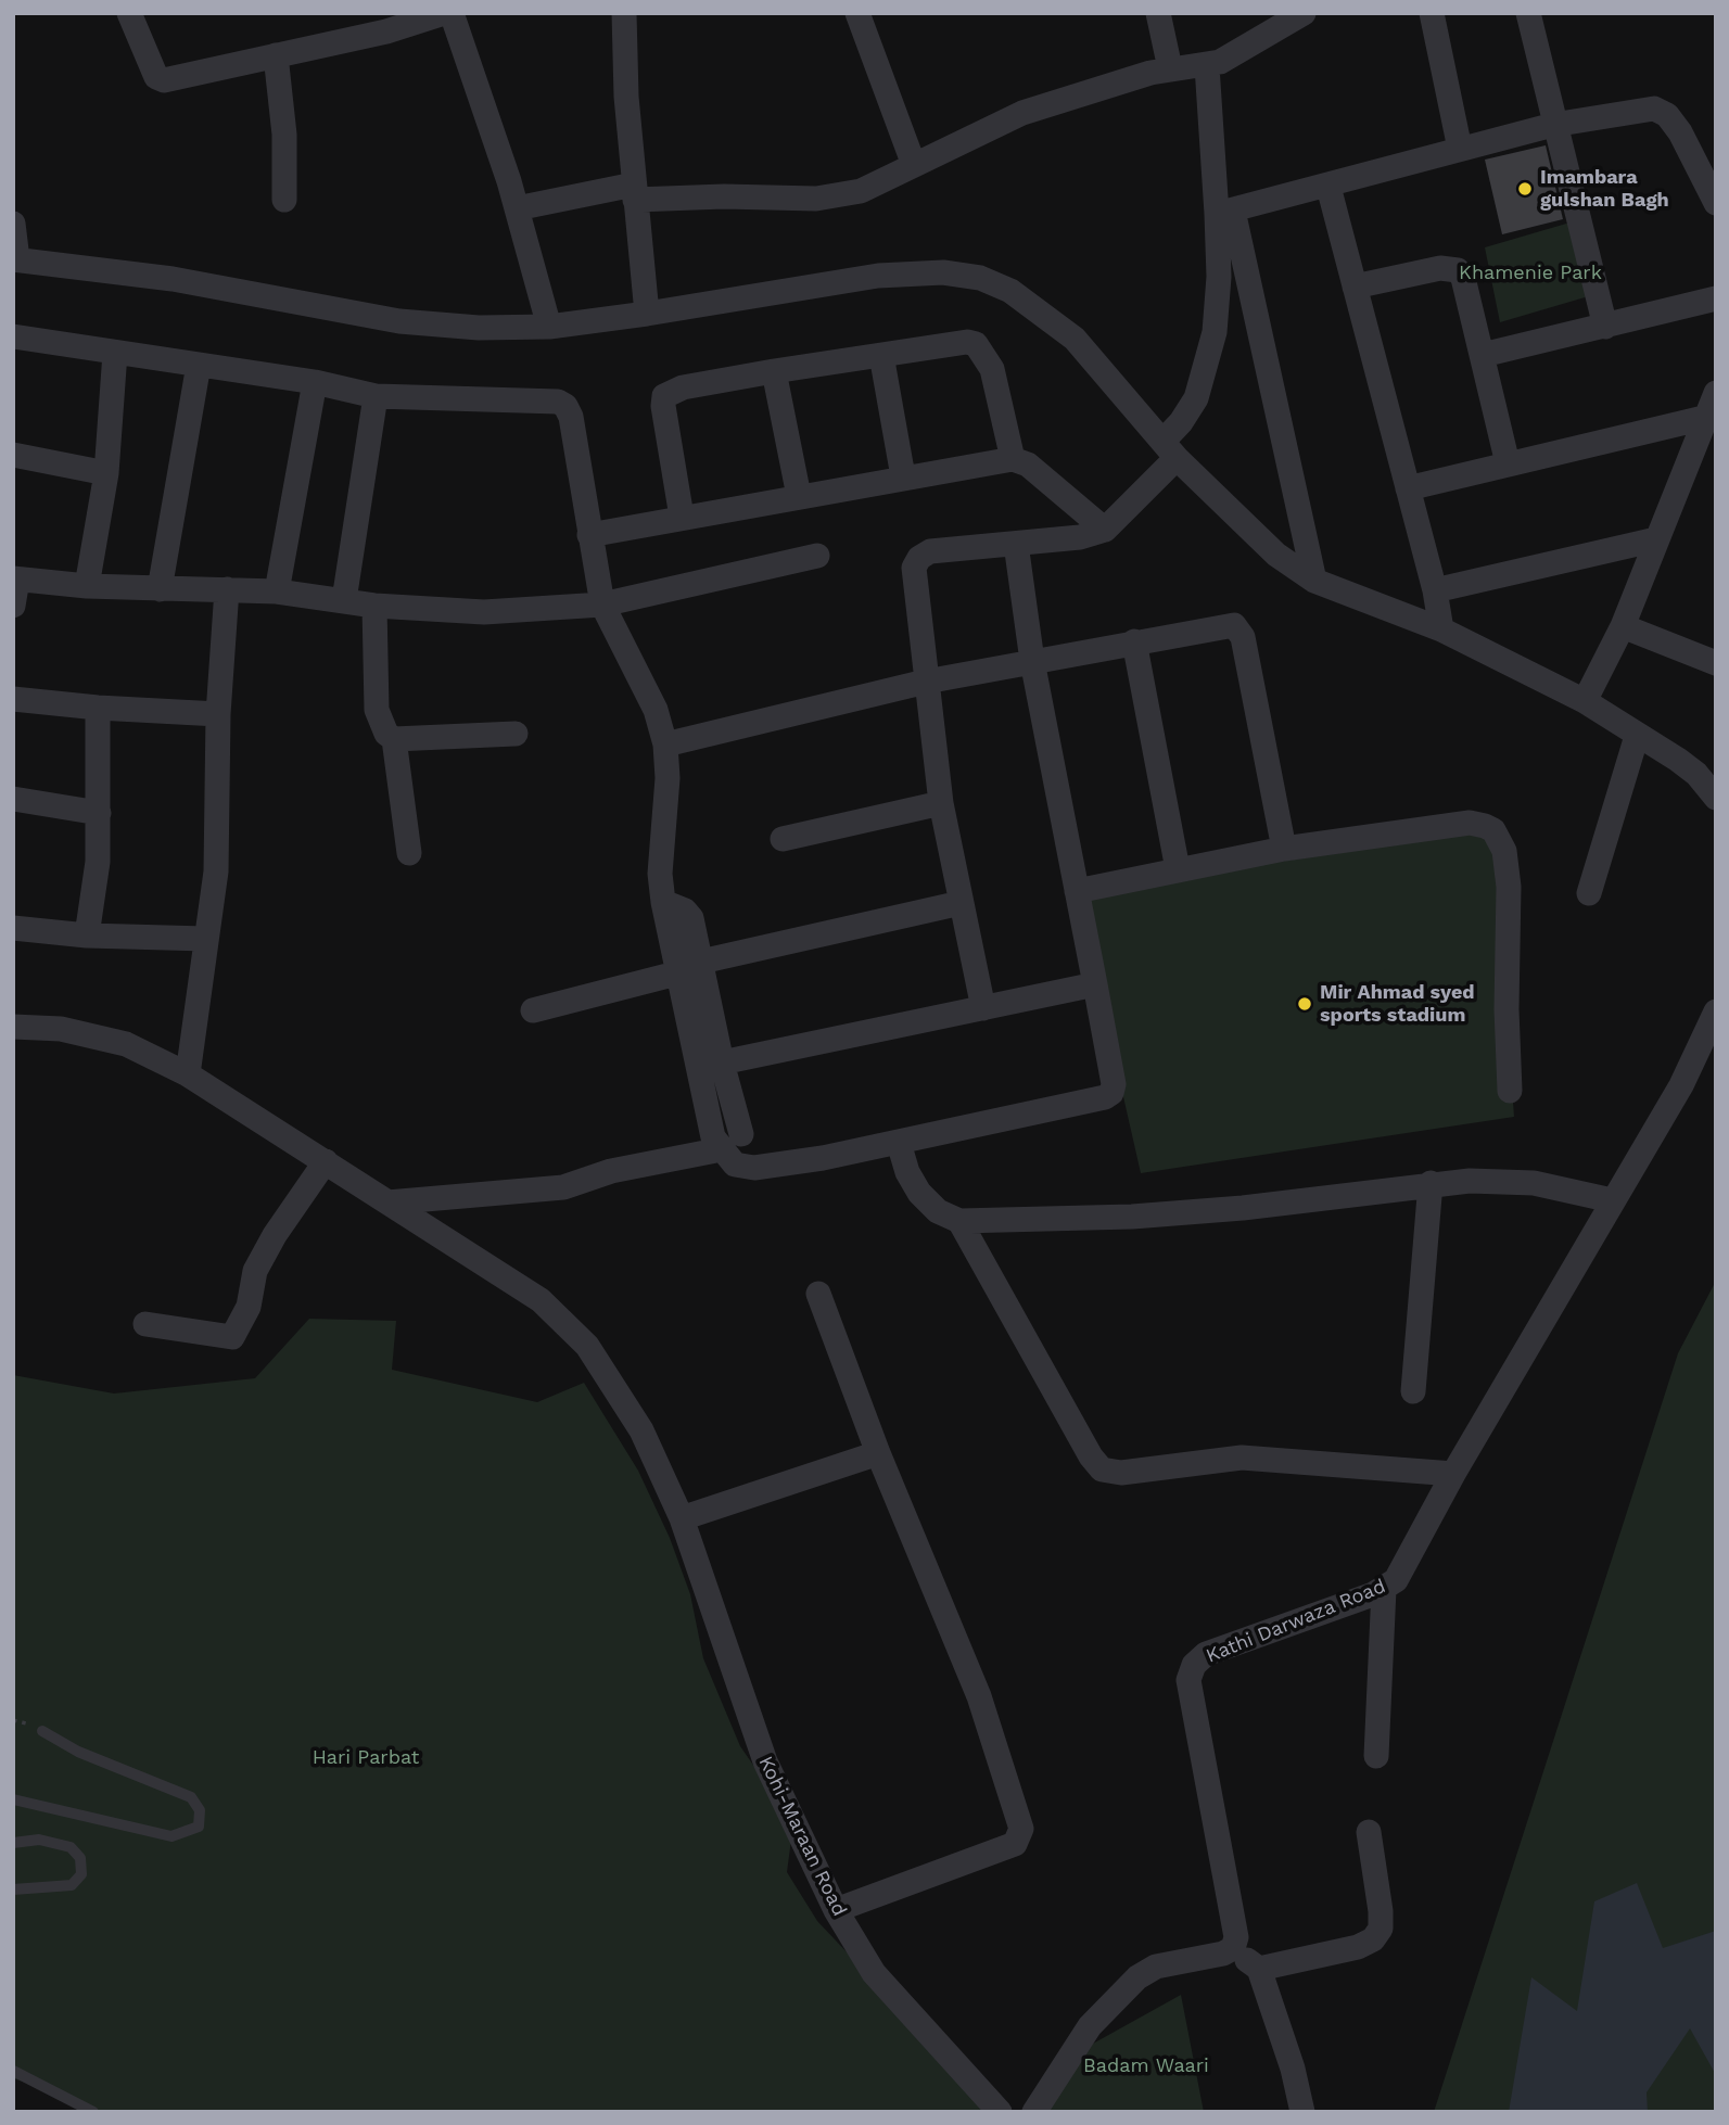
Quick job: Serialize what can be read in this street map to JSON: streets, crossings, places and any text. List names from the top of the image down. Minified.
{"streets":{"street":["Kathi Darwaza Road","Kohi-Maraan Road"]},"parks":["Khamenie Park","Hari Parbat","Badam Waari"],"places":["Imambara gulshan Bagh","Mir Ahmad syed sports stadium"]}
